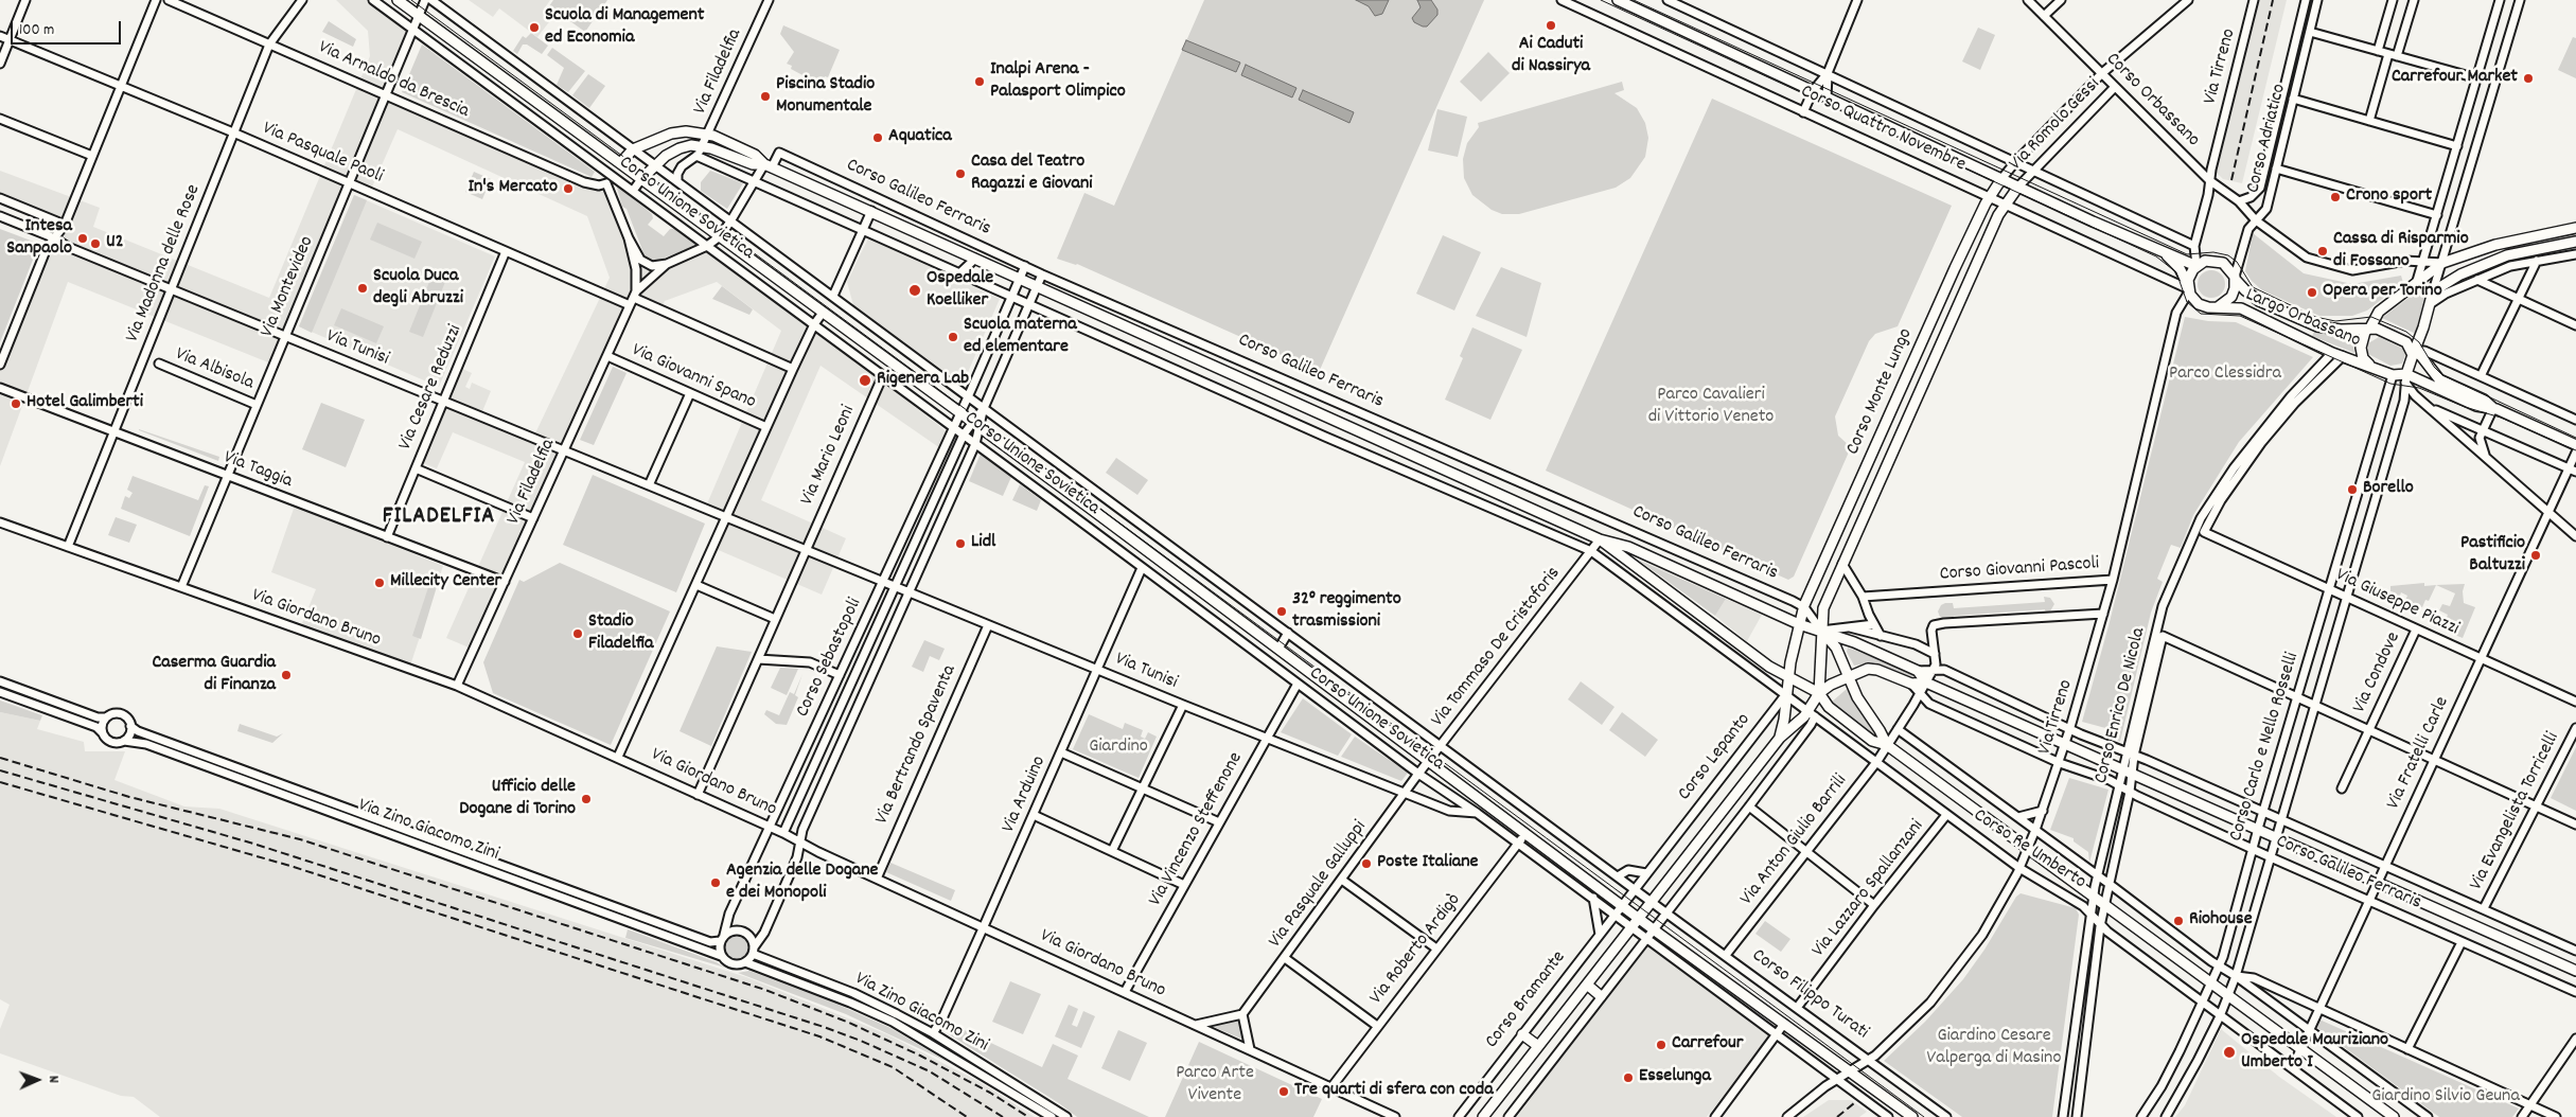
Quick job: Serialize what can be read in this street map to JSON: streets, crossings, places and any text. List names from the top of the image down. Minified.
{"streets":{"main road":["Corso Quattro Novembre","Corso Galileo Ferraris","Corso Unione Sovietica","Largo Orbassano","Corso Monte Lungo","Corso Lepanto","Corso Re Umberto","Corso Filippo Turati","Corso Bramante"],"street":["Via Tirreno","Via Filadelfia","Via Arnaldo da Brescia","Corso Orbassano","Via Romolo Gessi","Corso Adriatico","Via Pasquale Paoli","Via Madonna delle Rose","Via Montevideo","Via Tunisi","Via Albisola","Via Giovanni Spano","Via Cesare Reduzzi","Via Mario Leoni","Via Taggia","Corso Giovanni Pascoli","Via Giuseppe Piazzi","Via Giordano Bruno","Via Tommaso De Cristoforis","Corso Sebastopoli","Via Condove","Corso Enrico De Nicola","Via Bertrando Spaventa","Corso Carlo e Nello Rosselli","Via Fratelli Carle","Via Arduino","Via Evangelista Torricelli","Via Vincenzo Steffenone","Via Zino Giacomo Zini","Via Anton Giulio Barrili","Via Pasquale Galluppi","Via Lazzaro Spallanzani","Via Roberto Ardigò"]},"crossings":[["Via Tirreno","Corso Orbassano"],["Via Tirreno","Corso Quattro Novembre"],["Via Tirreno","Corso Adriatico"],["Via Tirreno","Corso Galileo Ferraris"],["Via Tirreno","Largo Orbassano"],["Via Tirreno","Corso Giovanni Pascoli"],["Via Tirreno","Corso Re Umberto"],["Via Tirreno","Corso Filippo Turati"],["Via Filadelfia","Via Pasquale Paoli"],["Via Filadelfia","Corso Unione Sovietica"],["Via Filadelfia","Via Tunisi"],["Via Filadelfia","Via Giovanni Spano"],["Via Filadelfia","Via Taggia"],["Via Filadelfia","Via Giordano Bruno"],["Via Arnaldo da Brescia","Via Madonna delle Rose"],["Via Arnaldo da Brescia","Via Montevideo"],["Corso Orbassano","Via Romolo Gessi"],["Corso Orbassano","Corso Adriatico"],["Via Romolo Gessi","Corso Quattro Novembre"],["Via Romolo Gessi","Corso Monte Lungo"],["Corso Quattro Novembre","Corso Adriatico"],["Corso Quattro Novembre","Largo Orbassano"],["Corso Quattro Novembre","Corso Monte Lungo"],["Corso Adriatico","Largo Orbassano"],["Via Pasquale Paoli","Via Madonna delle Rose"],["Via Pasquale Paoli","Via Montevideo"],["Via Pasquale Paoli","Via Cesare Reduzzi"],["Corso Galileo Ferraris","Corso Monte Lungo"],["Corso Galileo Ferraris","Via Tommaso De Cristoforis"],["Corso Galileo Ferraris","Corso Sebastopoli"],["Corso Galileo Ferraris","Corso Enrico De Nicola"],["Corso Galileo Ferraris","Corso Carlo e Nello Rosselli"],["Corso Galileo Ferraris","Via Fratelli Carle"],["Corso Galileo Ferraris","Corso Lepanto"],["Corso Galileo Ferraris","Via Evangelista Torricelli"],["Corso Galileo Ferraris","Via Anton Giulio Barrili"],["Corso Unione Sovietica","Via Montevideo"],["Corso Unione Sovietica","Via Tunisi"],["Corso Unione Sovietica","Via Giovanni Spano"],["Corso Unione Sovietica","Via Mario Leoni"],["Corso Unione Sovietica","Via Tommaso De Cristoforis"],["Corso Unione Sovietica","Corso Sebastopoli"],["Corso Unione Sovietica","Corso Lepanto"],["Corso Unione Sovietica","Via Arduino"],["Corso Unione Sovietica","Via Vincenzo Steffenone"],["Corso Unione Sovietica","Via Pasquale Galluppi"],["Corso Unione Sovietica","Via Roberto Ardigò"],["Corso Unione Sovietica","Corso Filippo Turati"],["Corso Unione Sovietica","Corso Bramante"],["Via Madonna delle Rose","Via Tunisi"],["Via Madonna delle Rose","Via Taggia"],["Via Madonna delle Rose","Via Giordano Bruno"],["Via Montevideo","Via Tunisi"],["Via Montevideo","Via Albisola"],["Via Montevideo","Via Taggia"],["Via Montevideo","Via Giordano Bruno"],["Largo Orbassano","Via Giuseppe Piazzi"],["Largo Orbassano","Corso Enrico De Nicola"],["Largo Orbassano","Corso Carlo e Nello Rosselli"],["Via Tunisi","Via Giovanni Spano"],["Via Tunisi","Via Cesare Reduzzi"],["Via Tunisi","Via Mario Leoni"],["Via Tunisi","Corso Sebastopoli"],["Via Tunisi","Via Bertrando Spaventa"],["Via Tunisi","Via Arduino"],["Via Tunisi","Via Vincenzo Steffenone"],["Via Tunisi","Via Pasquale Galluppi"],["Via Giovanni Spano","Via Giordano Bruno"],["Via Cesare Reduzzi","Via Taggia"],["Corso Monte Lungo","Corso Lepanto"],["Via Giuseppe Piazzi","Via Condove"],["Via Giuseppe Piazzi","Corso Carlo e Nello Rosselli"],["Via Giuseppe Piazzi","Via Fratelli Carle"],["Via Giordano Bruno","Corso Sebastopoli"],["Via Giordano Bruno","Via Bertrando Spaventa"],["Via Giordano Bruno","Via Arduino"],["Via Giordano Bruno","Via Vincenzo Steffenone"],["Via Giordano Bruno","Via Roberto Ardigò"],["Via Tommaso De Cristoforis","Via Pasquale Galluppi"],["Corso Sebastopoli","Via Zino Giacomo Zini"],["Corso Enrico De Nicola","Corso Carlo e Nello Rosselli"],["Corso Enrico De Nicola","Corso Re Umberto"],["Corso Carlo e Nello Rosselli","Corso Re Umberto"],["Via Fratelli Carle","Corso Re Umberto"],["Corso Lepanto","Corso Re Umberto"],["Corso Lepanto","Corso Filippo Turati"],["Corso Lepanto","Corso Bramante"],["Via Arduino","Via Zino Giacomo Zini"],["Via Anton Giulio Barrili","Corso Re Umberto"],["Via Anton Giulio Barrili","Corso Filippo Turati"],["Corso Re Umberto","Via Lazzaro Spallanzani"],["Via Lazzaro Spallanzani","Corso Filippo Turati"],["Corso Filippo Turati","Corso Bramante"]],"districts":["FILADELFIA"],"parks":["Parco Clessidra","Parco Cavalieri di Vittorio Veneto","Giardino","Giardino Cesare Valperga di Masino","Parco Arte Vivente","Giardino Silvio Geuna"],"places":["Ai Caduti di Nassirya","Scuola di Management ed Economia","Carrefour Market","Inalpi Arena - Palasport Olimpico","Piscina Stadio Monumentale","Aquatica","Casa del Teatro Ragazzi e Giovani","In's Mercato","Crono sport","Intesa Sanpaolo","U2","Cassa di Risparmio di Fossano","Scuola Duca degli Abruzzi","Ospedale Koelliker","Opera per Torino","Scuola materna ed elementare","Rigenera Lab","Hotel Galimberti","Borello","Lidl","Pastificio Baltuzzi","Millecity Center","32° reggimento trasmissioni","Stadio Filadelfia","Caserma Guardia di Finanza","Ufficio delle Dogane di Torino","Poste Italiane","Agenzia delle Dogane e dei Monopoli","Riohouse","Carrefour","Ospedale Mauriziano Umberto I","Esselunga","Tre quarti di sfera con coda"],"scale_bar":"100 m","north":"right"}
